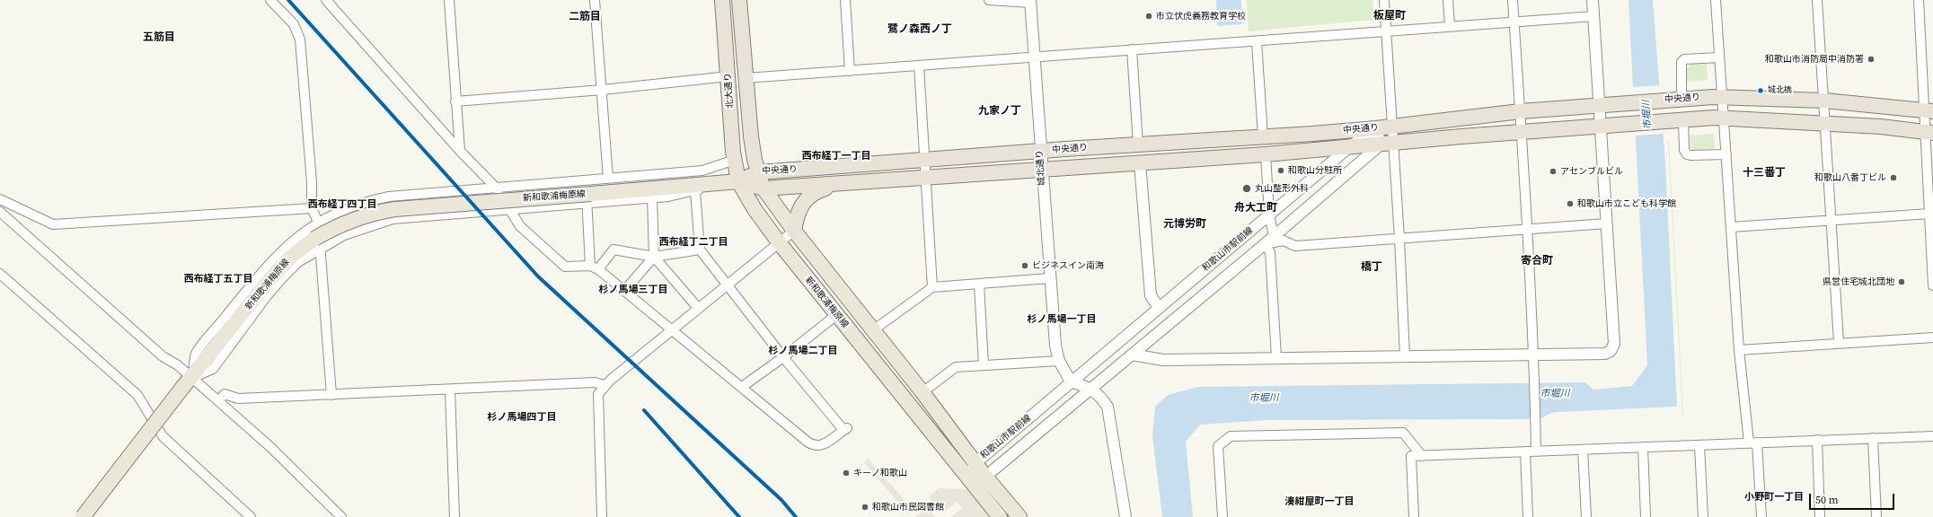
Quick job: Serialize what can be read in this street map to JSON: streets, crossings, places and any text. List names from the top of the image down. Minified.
{"streets":{"highway":["北大通り","中央通り"],"main road":["新和歌浦梅原線"],"street":["城北通り","和歌山市駅前線"]},"crossings":[["北大通り","中央通り"],["北大通り","新和歌浦梅原線"],["中央通り","城北通り"],["中央通り","新和歌浦梅原線"],["中央通り","和歌山市駅前線"],["城北通り","和歌山市駅前線"],["新和歌浦梅原線","和歌山市駅前線"]],"districts":["板屋町","二筋目","鷺ノ森西ノ丁","五筋目","九家ノ丁","西布経丁一丁目","十三番丁","西布経丁四丁目","舟大工町","元博労町","西布経丁二丁目","寄合町","橋丁","西布経丁五丁目","杉ノ馬場三丁目","杉ノ馬場一丁目","杉ノ馬場二丁目","杉ノ馬場四丁目","小野町一丁目","湊紺屋町一丁目"],"water":["市堀川"],"places":["市立伏虎義務教育学校","和歌山市消防局中消防署","城北橋","和歌山分駐所","アセンブルビル","和歌山八番丁ビル","丸山整形外科","和歌山市立こども科学館","ビジネスイン南海","県営住宅城北団地","キーノ和歌山","和歌山市民図書館"],"scale_bar":"50 m"}
